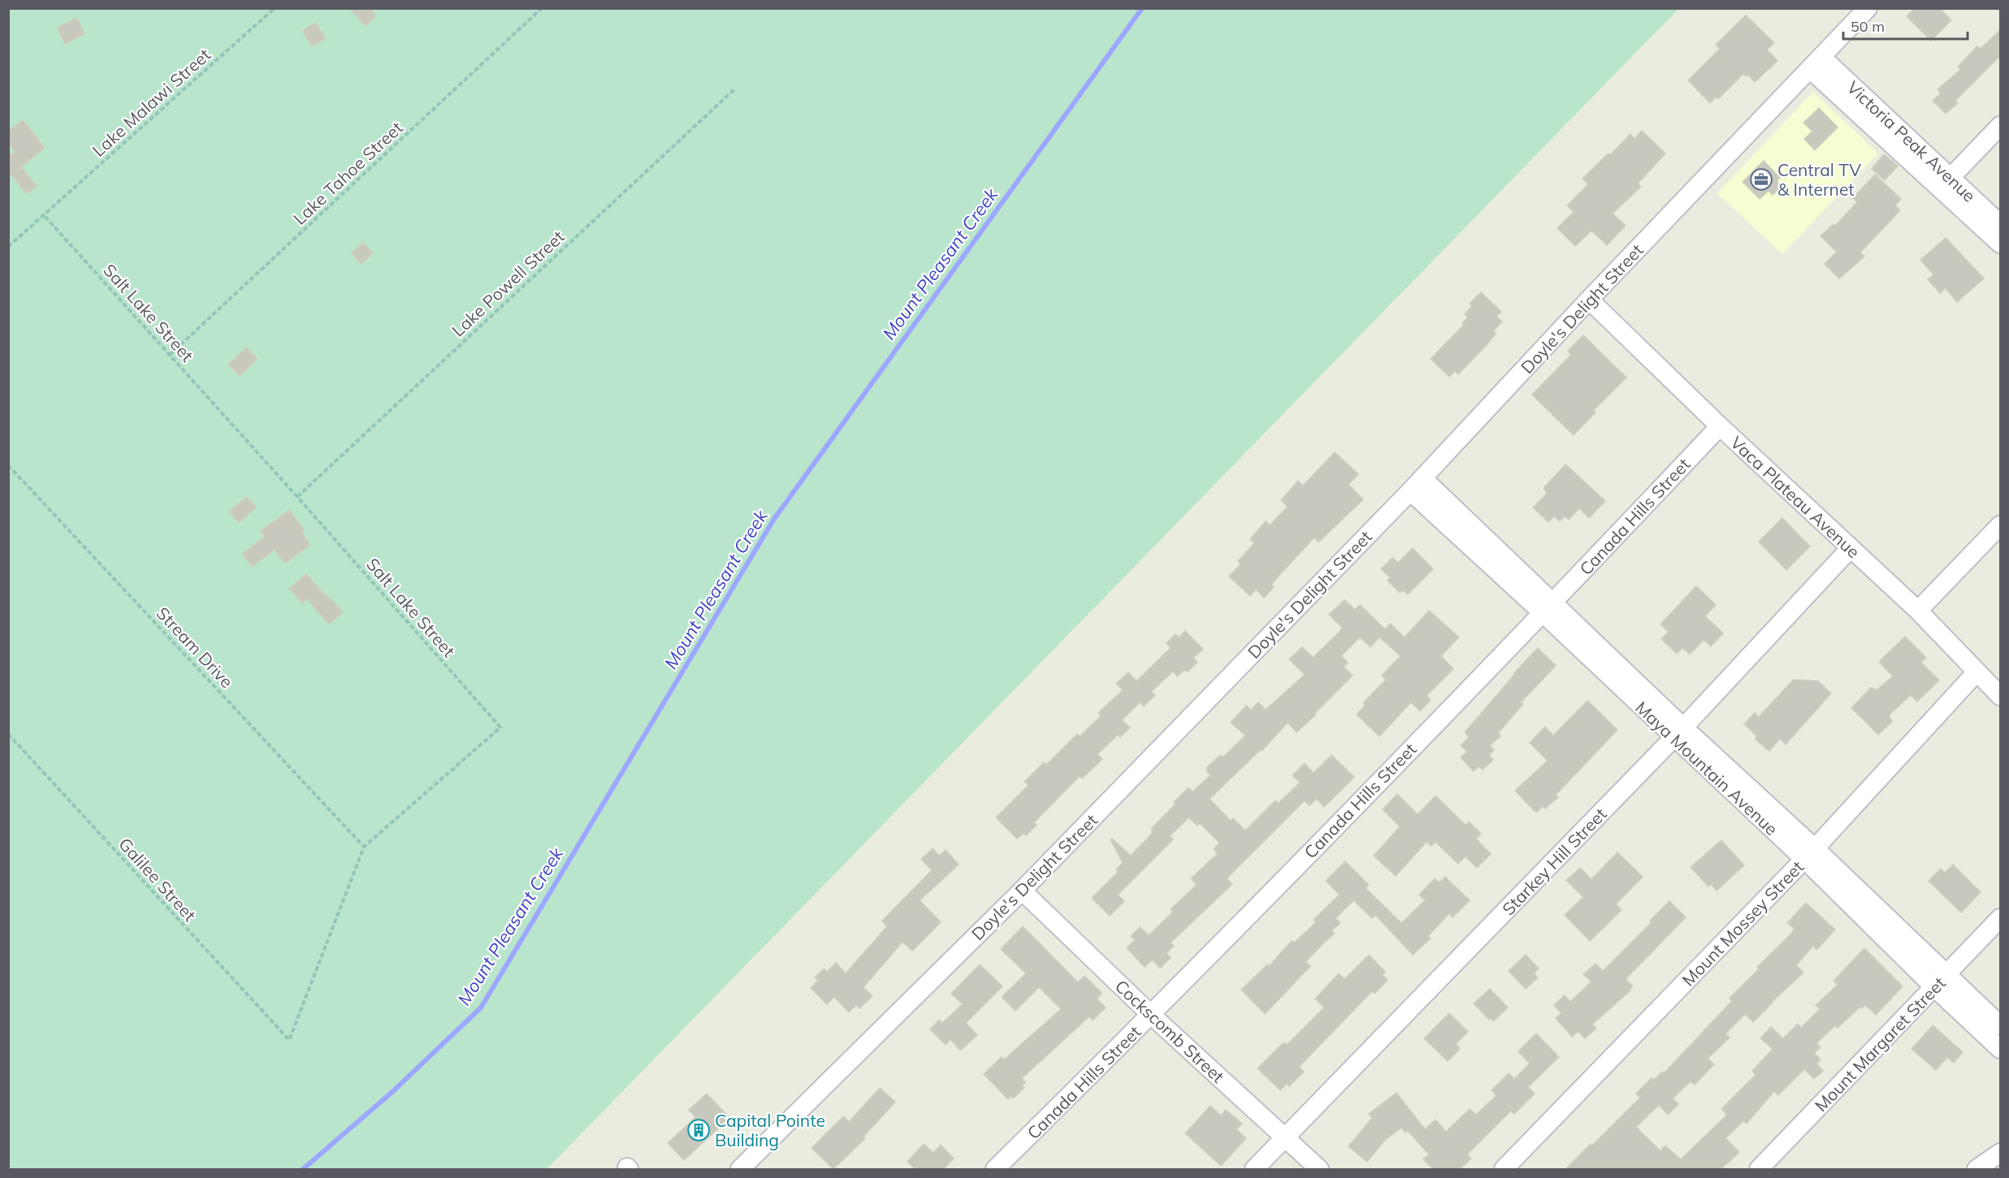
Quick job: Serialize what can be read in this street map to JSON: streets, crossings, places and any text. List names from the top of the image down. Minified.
{"streets":{"street":["Victoria Peak Avenue","Doyle's Delight Street","Vaca Plateau Avenue","Canada Hills Street","Maya Mountain Avenue","Starkey Hill Street","Mount Mossey Street","Cockscomb Street","Mount Margaret Street"],"path":["Lake Malawi Street","Lake Tahoe Street","Lake Powell Street","Salt Lake Street","Stream Drive","Galilee Street"]},"crossings":[["Lake Malawi Street","Salt Lake Street"],["Lake Tahoe Street","Salt Lake Street"],["Lake Powell Street","Salt Lake Street"],["Doyle's Delight Street","Vaca Plateau Avenue"],["Doyle's Delight Street","Maya Mountain Avenue"],["Doyle's Delight Street","Cockscomb Street"],["Salt Lake Street","Stream Drive"],["Salt Lake Street","Galilee Street"],["Vaca Plateau Avenue","Canada Hills Street"],["Vaca Plateau Avenue","Starkey Hill Street"],["Vaca Plateau Avenue","Mount Mossey Street"],["Canada Hills Street","Maya Mountain Avenue"],["Canada Hills Street","Cockscomb Street"],["Maya Mountain Avenue","Starkey Hill Street"],["Maya Mountain Avenue","Mount Mossey Street"],["Maya Mountain Avenue","Mount Margaret Street"],["Starkey Hill Street","Cockscomb Street"]],"water":["Mount Pleasant Creek"],"places":{"office":["Central TV & Internet"],"building":["Capital Pointe Building"]},"scale_bar":"50 m"}
